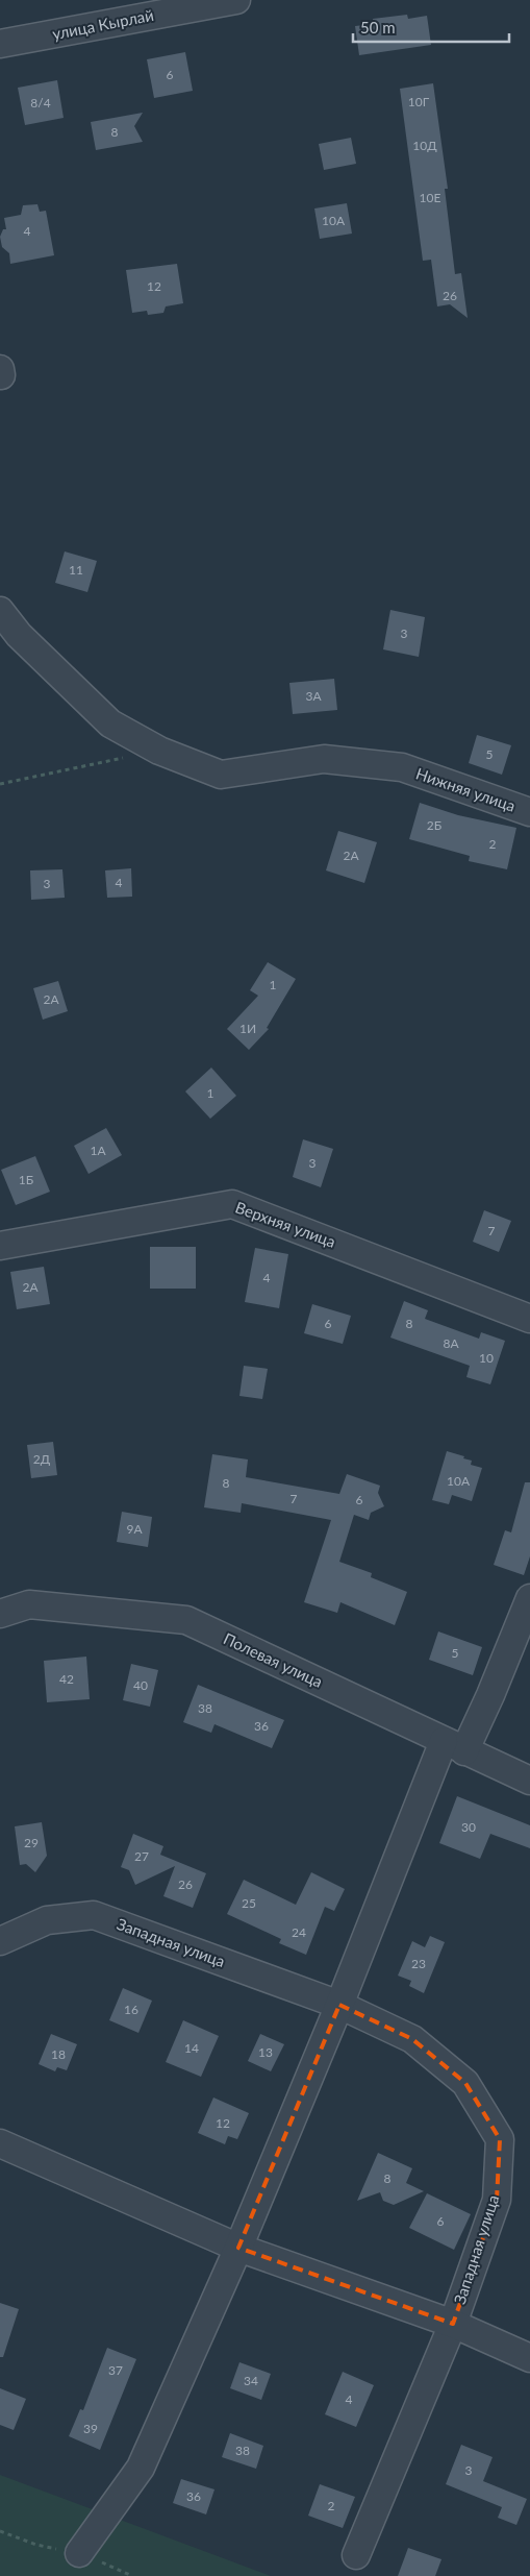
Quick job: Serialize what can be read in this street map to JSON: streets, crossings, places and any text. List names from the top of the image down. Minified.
{"streets":{"street":["улица Кырлай","Нижняя улица","Верхняя улица","Полевая улица","Западная улица"]},"house_numbers":["6","10Г","8/4","8","10Д","10Е","10А","4","12","26","11","3","3А","5","2Б","2","2А","4","3","1","2А","1И","1","1А","3","1Б","7","4","2А","6","8","8А","10","2Д","10А","8","7","6","9А","5","42","40","38","36","30","29","27","26","25","24","23","16","14","13","18","12","8","6","37","34","4","39","38","3","36","2"],"scale_bar":"50 m"}
